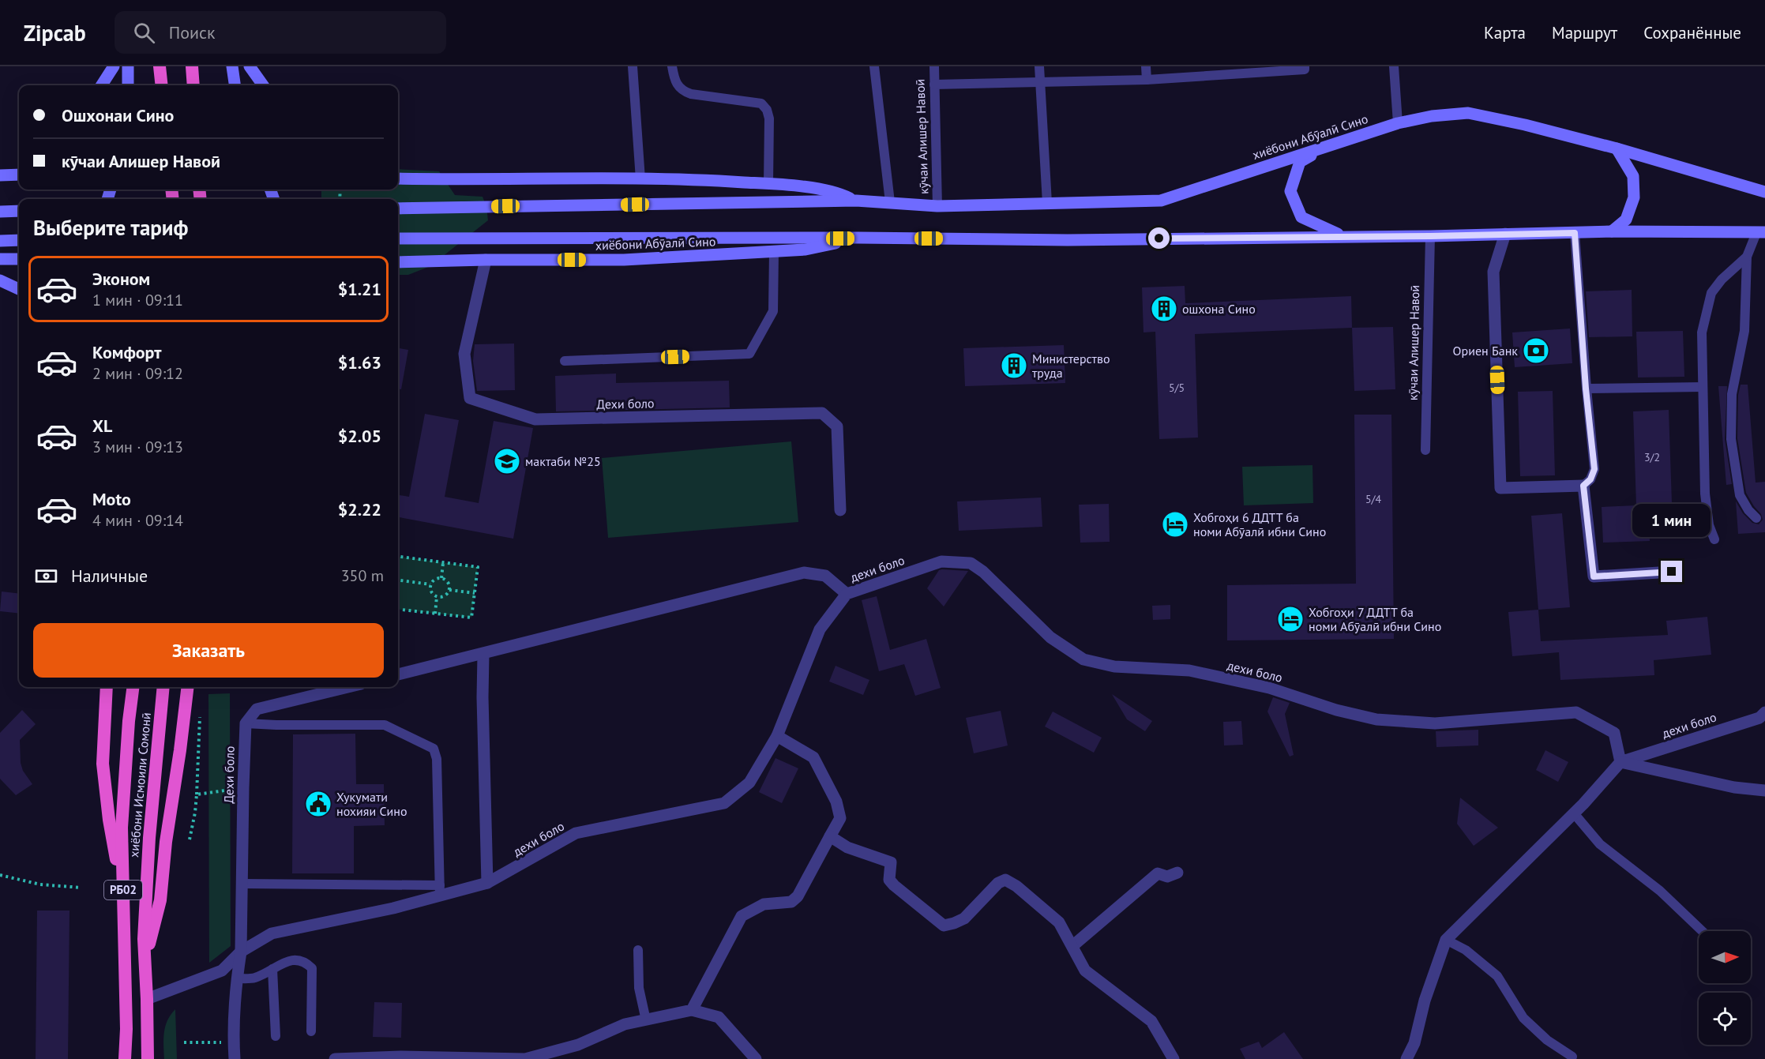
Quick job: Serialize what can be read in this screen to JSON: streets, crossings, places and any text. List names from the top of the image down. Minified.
{"streets":{"highway":["хиёбони Исмоили Сомонӣ","РБ02"],"main road":["хиёбони Абӯалӣ Сино"],"street":["Дехи боло","дехи боло"],"lane":["кӯчаи Алишер Навоӣ"]},"crossings":[["кӯчаи Алишер Навоӣ","хиёбони Абӯалӣ Сино"],["хиёбони Абӯалӣ Сино","Дехи боло"],["Дехи боло","дехи боло"],["дехи боло","хиёбони Исмоили Сомонӣ"],["хиёбони Исмоили Сомонӣ","РБ02"]],"places":{"building":["ошхона Сино","Министерство труда"],"bank":["Ориен Банк"],"school or university":["мактаби №25"],"hotel":["Хобгоҳи 6 ДДТТ ба номи Абӯалӣ ибни Сино","Хобгоҳи 7 ДДТТ ба номи Абӯалӣ ибни Сино"],"public building":["Хукумати нохияи Сино"]},"house_numbers":["5/5","3/2","5/4"],"north":"right","page":{"header":"Zipcab","search":"Поиск","nav":["Карта","Маршрут","Сохранённые"],"banner":["Ошхонаи Сино","кӯчаи Алишер Навоӣ"],"heading":"Выберите тариф","list":[{"name":"Эконом","note":"1 мин · 09:11","value":"$1.21"},{"name":"Комфорт","note":"2 мин · 09:12","value":"$1.63"},{"name":"XL","note":"3 мин · 09:13","value":"$2.05"},{"name":"Moto","note":"4 мин · 09:14","value":"$2.22"}],"bubble":"1 мин","pay":["Наличные","350 m"],"buttons":"Заказать"}}
